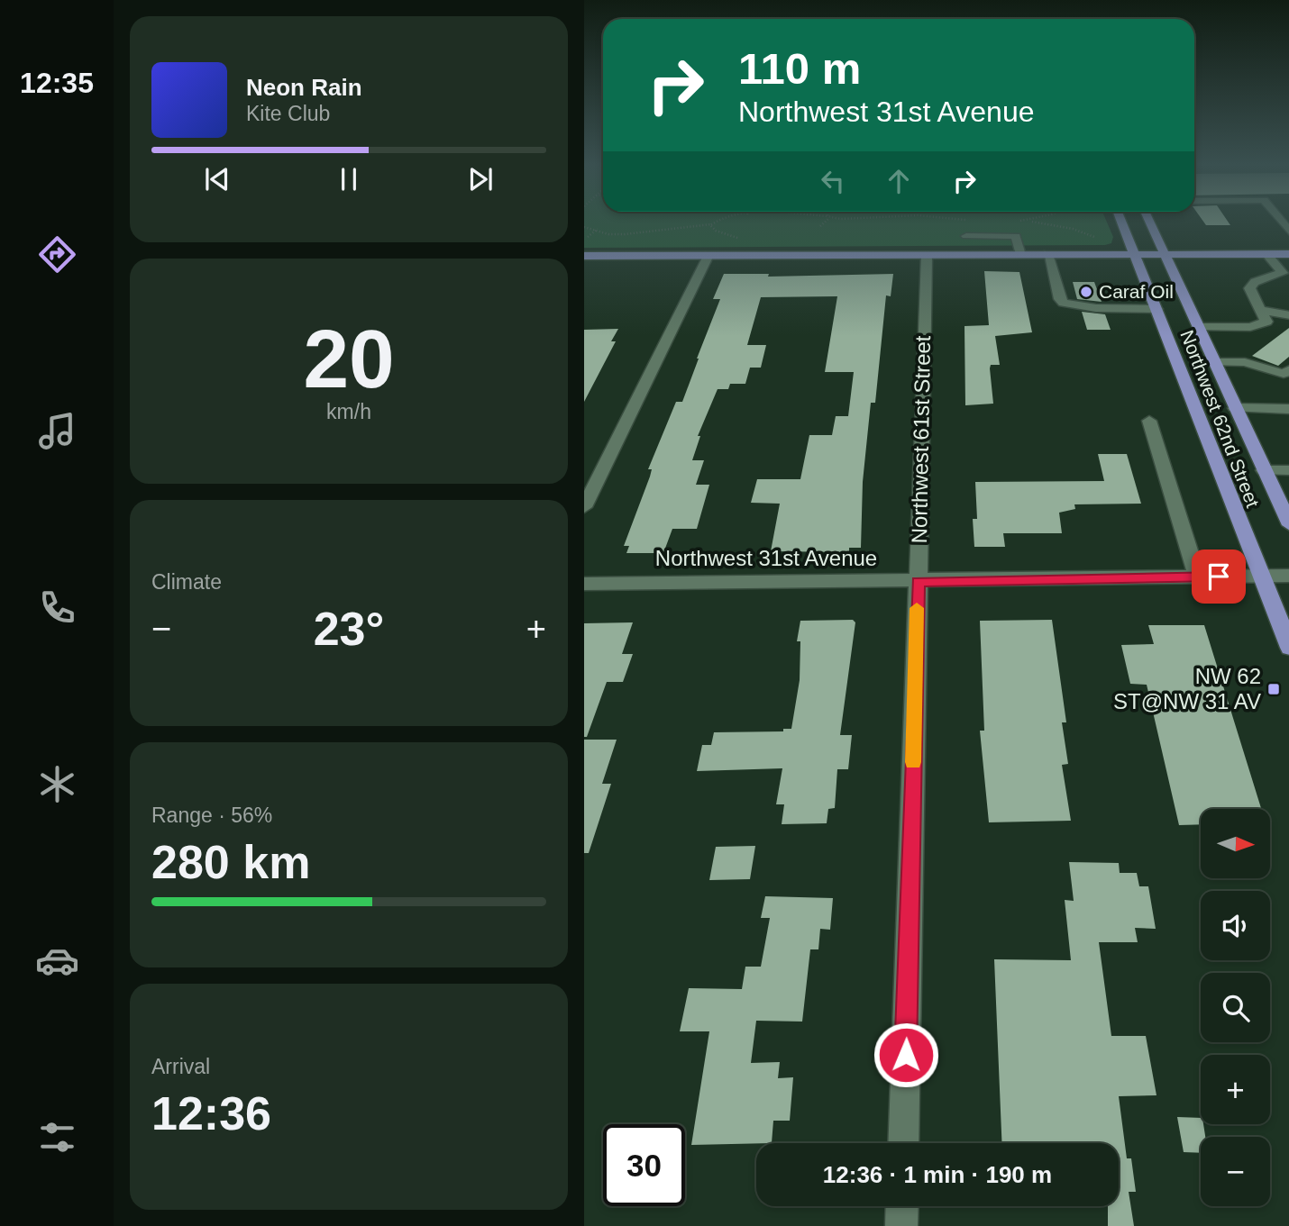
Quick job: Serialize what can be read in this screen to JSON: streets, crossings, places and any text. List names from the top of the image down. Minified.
{"streets":{"main road":["Northwest 62nd Street"],"street":["Northwest 61st Street","Northwest 31st Avenue"]},"crossings":[["Northwest 62nd Street","Northwest 31st Avenue"],["Northwest 61st Street","Northwest 31st Avenue"]],"places":{"other":["Caraf Oil"],"transit":["NW 62 ST@NW 31 AV"]},"north":"right","page":{"tabs":"12:35","turn":["110 m","Northwest 31st Avenue"],"song":["Neon Rain","Kite Club"],"tile":[["20","km/h"],"Climate",["Range · 56%","280 km"],["Arrival","12:36"]],"heat":["−","23°","+"],"map_buttons":["+","−"],"limit":"30","trip":"12:36 · 1 min · 190 m"}}
